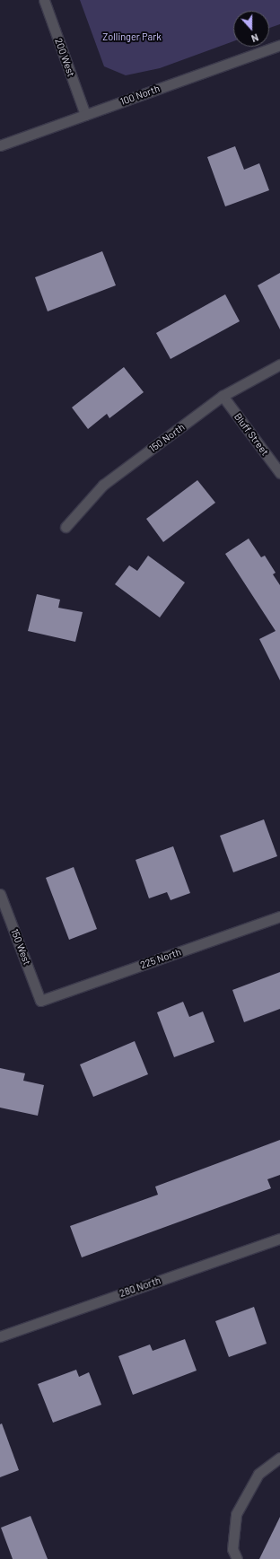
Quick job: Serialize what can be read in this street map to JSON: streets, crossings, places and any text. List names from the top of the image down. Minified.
{"streets":{"street":["200 West","100 North","Bluff Street","150 North","150 West","225 North","280 North"]},"crossings":[["200 West","100 North"],["Bluff Street","150 North"],["150 West","225 North"]],"parks":["Zollinger Park"],"north":"bottom"}
